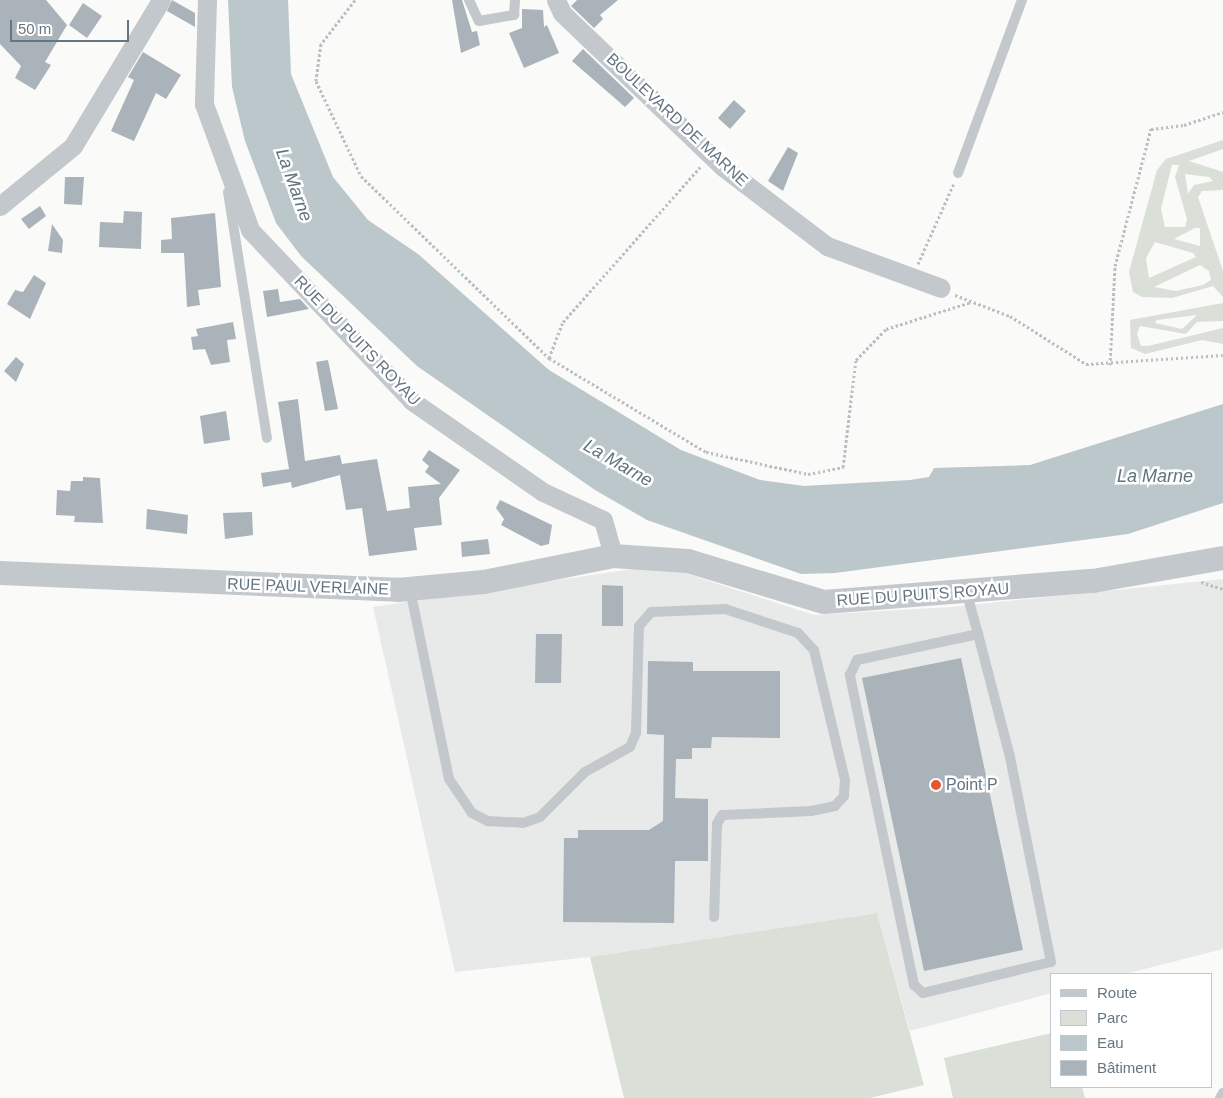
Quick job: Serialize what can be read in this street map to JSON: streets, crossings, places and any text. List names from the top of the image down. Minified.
{"streets":{"street":["BOULEVARD DE MARNE","RUE DU PUITS ROYAU","RUE PAUL VERLAINE"]},"crossings":[["RUE DU PUITS ROYAU","RUE PAUL VERLAINE"]],"water":["La Marne"],"places":["Point P"],"legend":["Route","Parc","Eau","Bâtiment"],"scale_bar":"50 m"}
